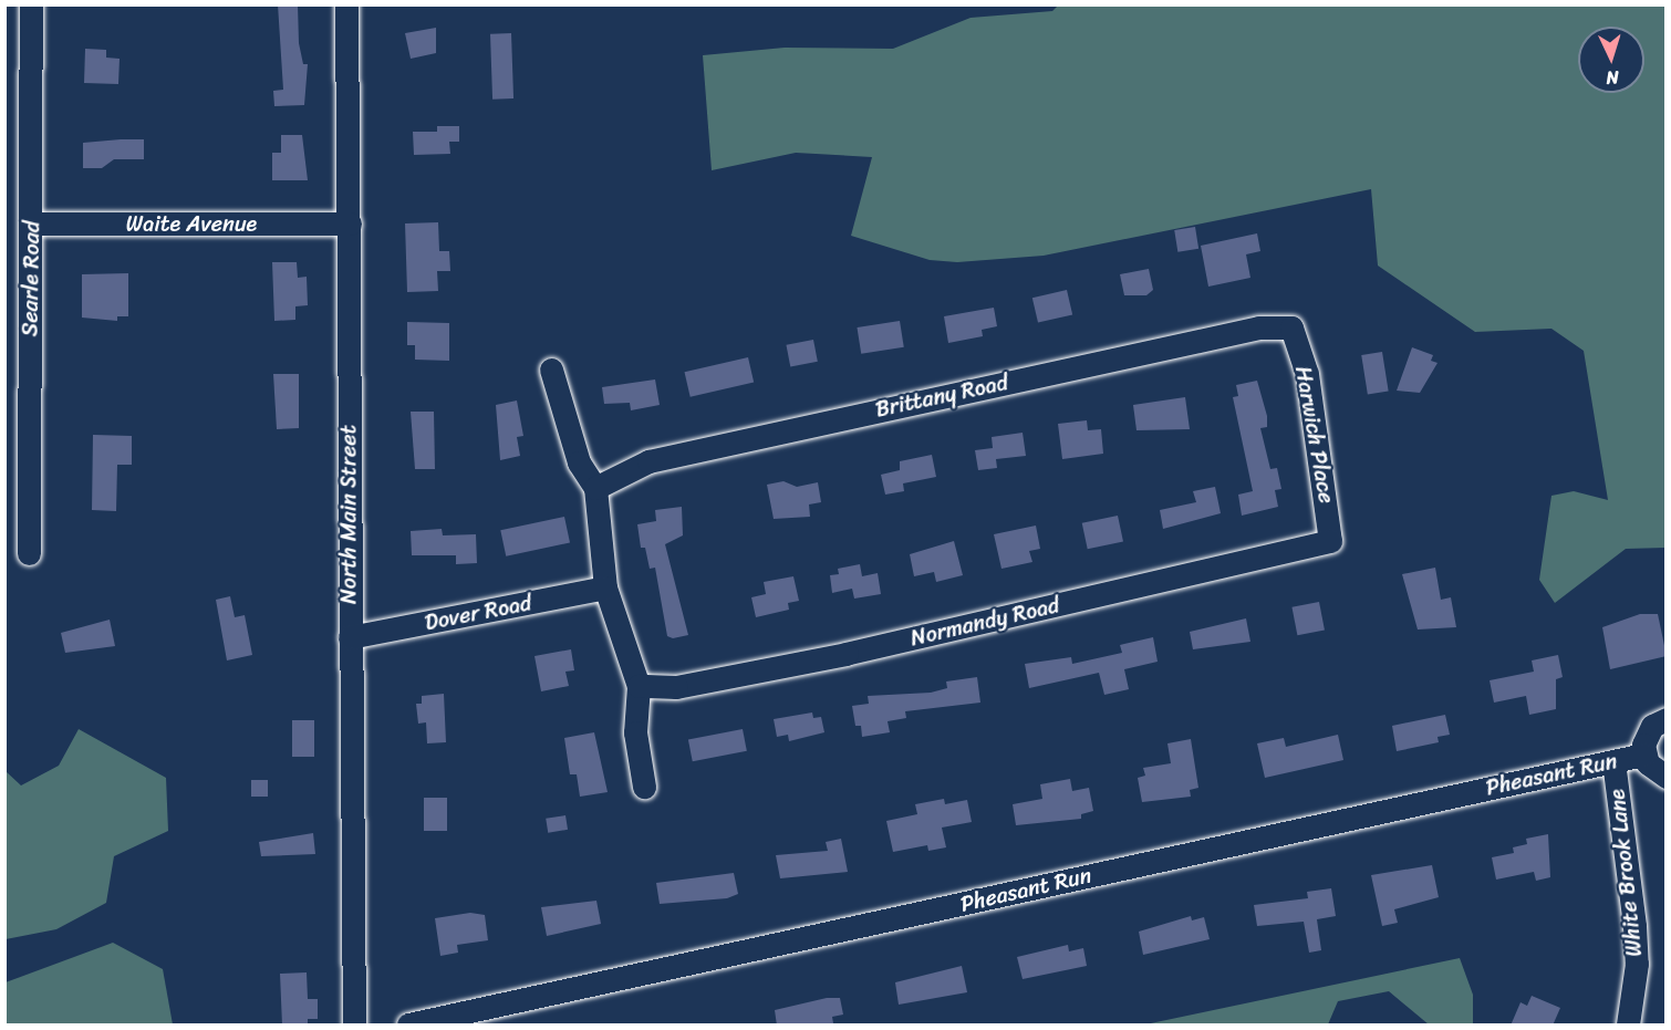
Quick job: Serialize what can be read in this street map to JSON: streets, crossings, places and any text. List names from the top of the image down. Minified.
{"streets":{"street":["Waite Avenue","Searle Road","Brittany Road","Harwich Place","North Main Street","Dover Road","Normandy Road","Pheasant Run","White Brook Lane"]},"crossings":[["Waite Avenue","Searle Road"],["Waite Avenue","North Main Street"],["Brittany Road","Harwich Place"],["Harwich Place","Normandy Road"],["North Main Street","Dover Road"],["Pheasant Run","White Brook Lane"]],"north":"bottom"}
